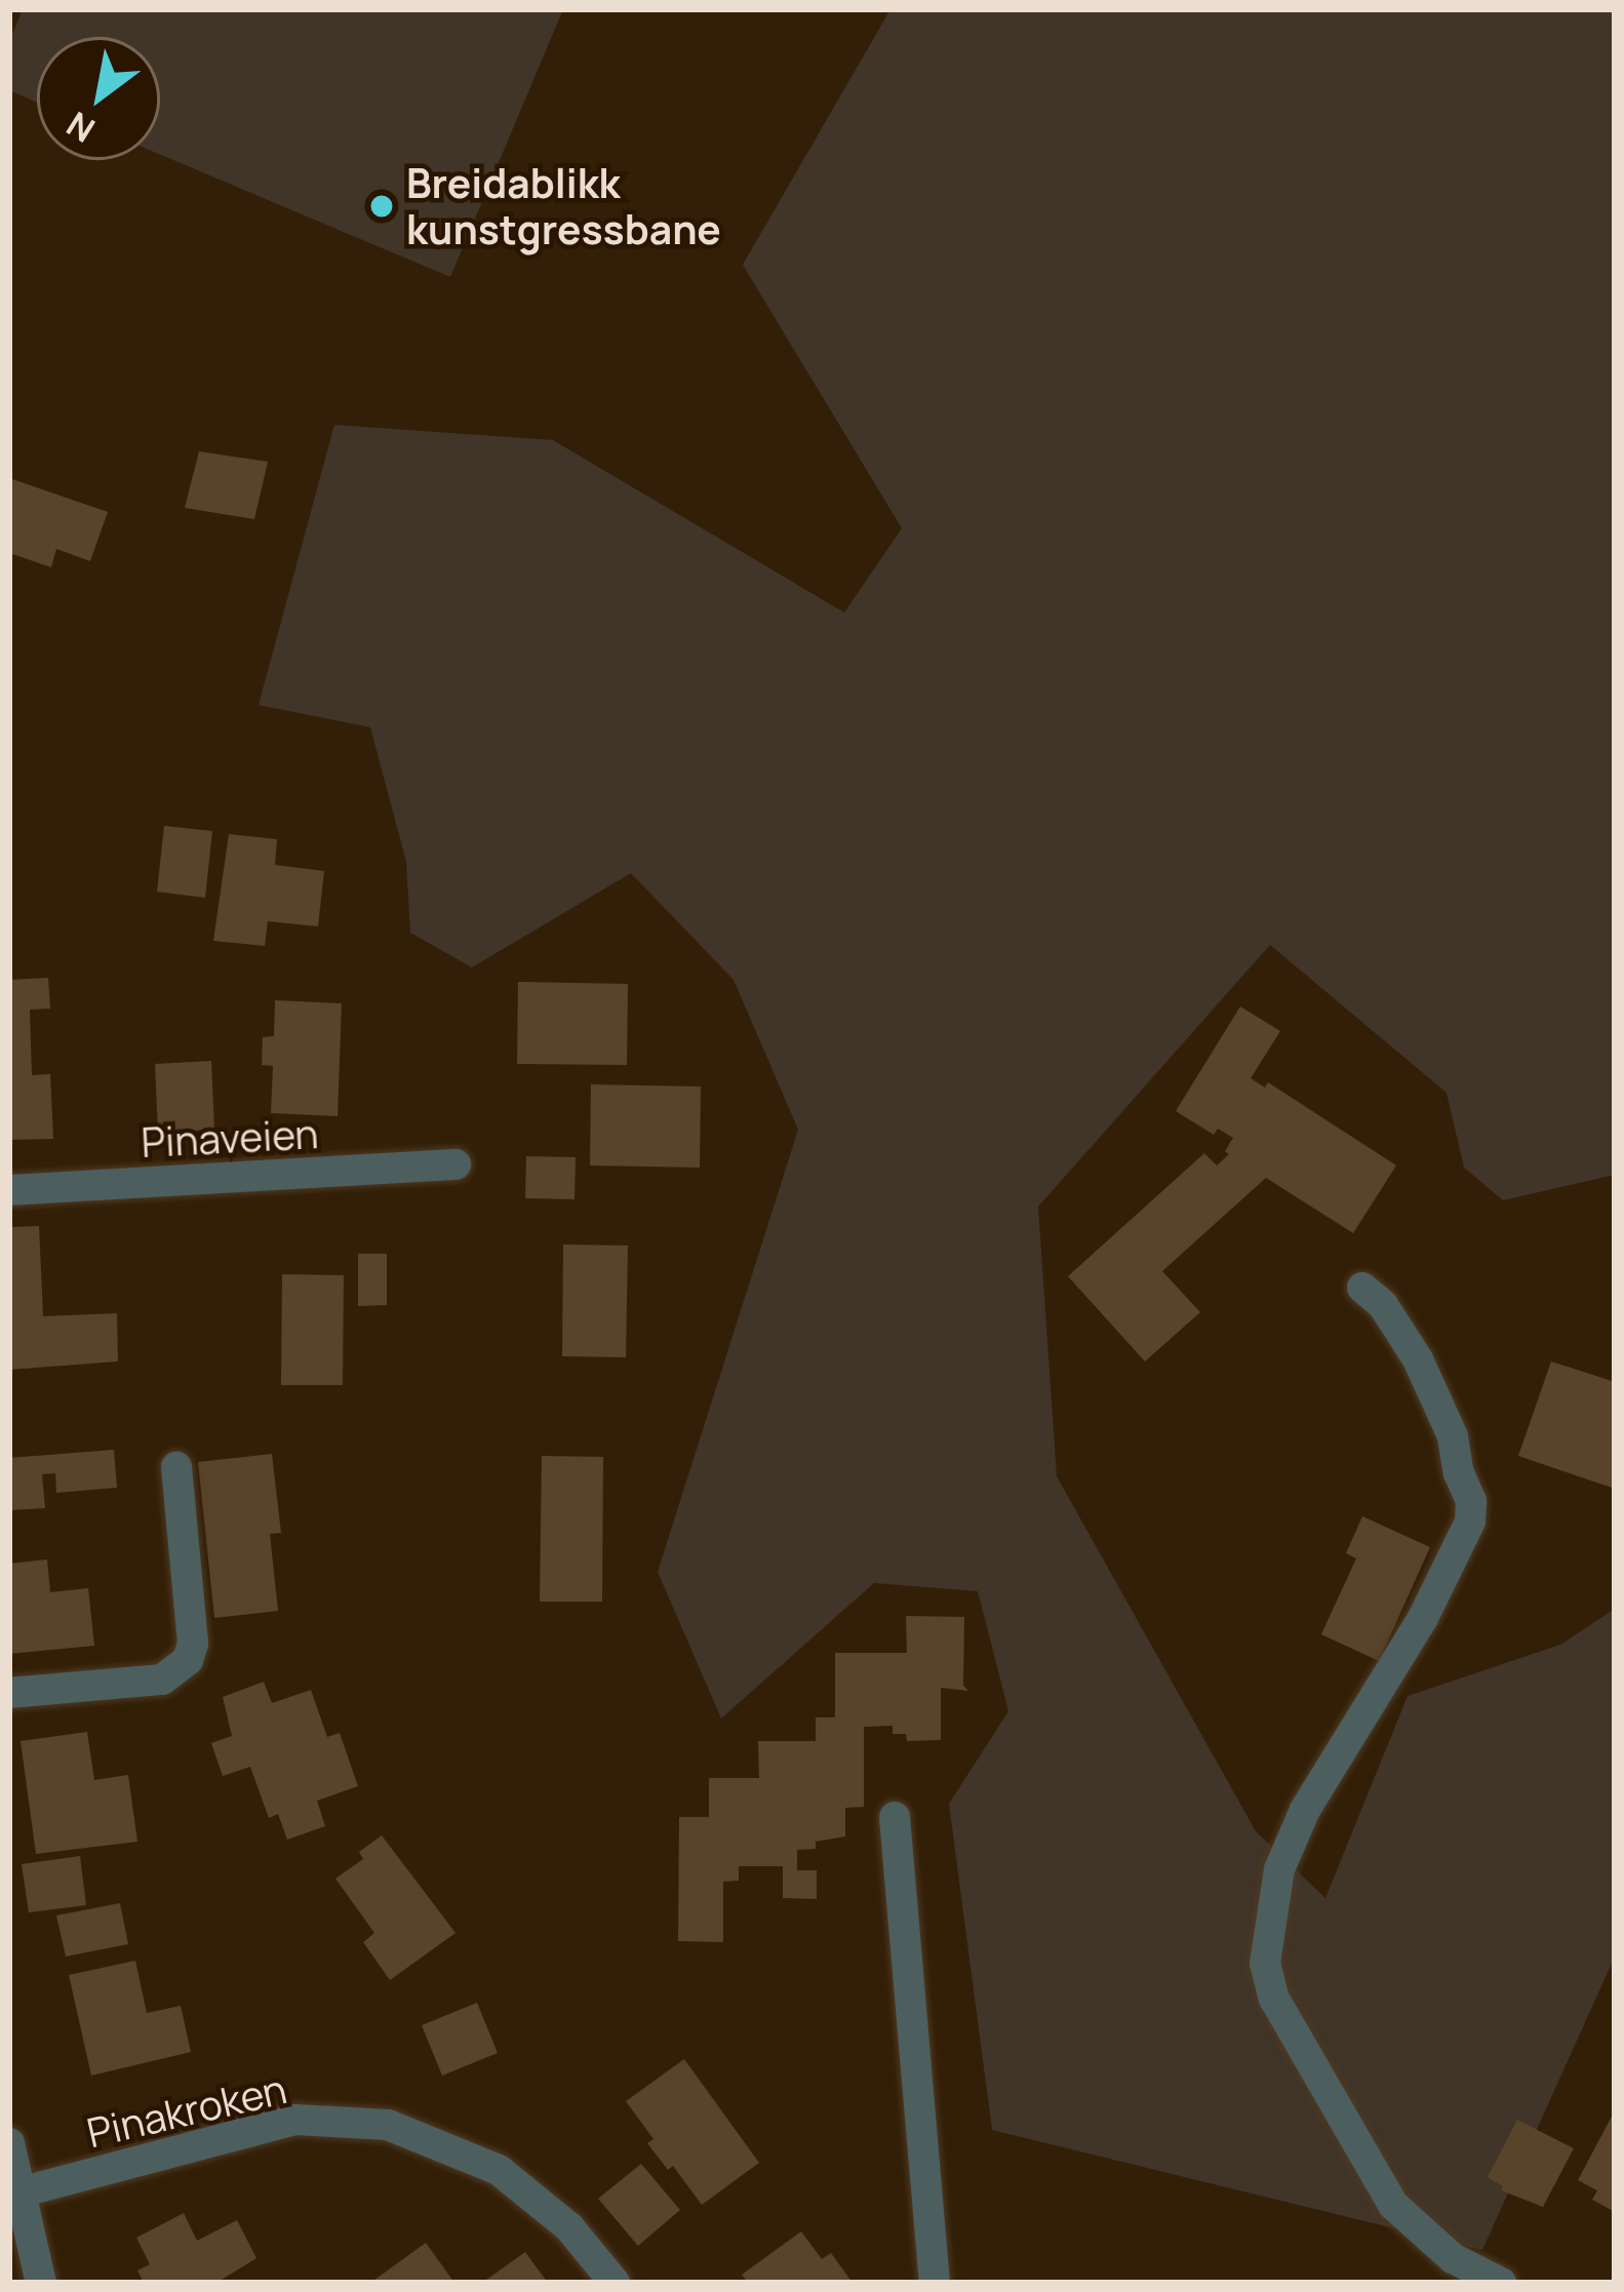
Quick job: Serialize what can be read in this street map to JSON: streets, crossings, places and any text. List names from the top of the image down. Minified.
{"streets":{"street":["Pinaveien","Pinakroken"]},"places":["Breidablikk kunstgressbane"],"north":"bottom left"}
